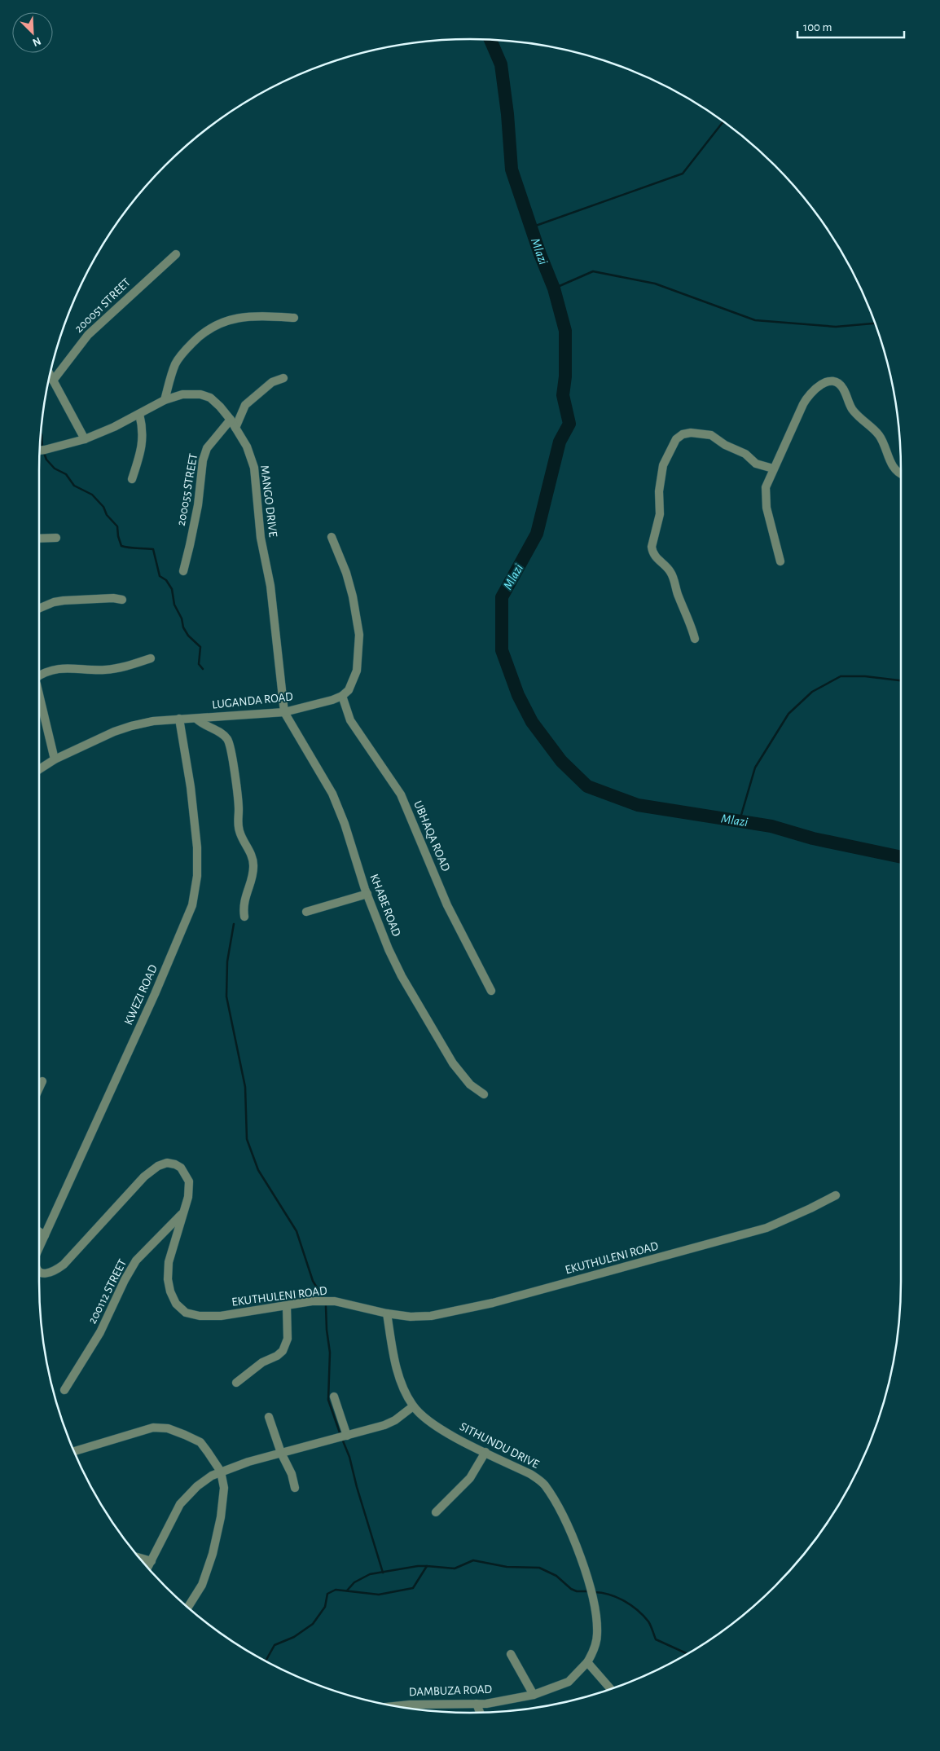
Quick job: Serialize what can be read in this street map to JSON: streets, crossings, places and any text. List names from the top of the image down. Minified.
{"streets":{"street":["200051 STREET","200055 STREET","MANGO DRIVE","LUGANDA ROAD","UBHAQA ROAD","KHABE ROAD","KWEZI ROAD","EKUTHULENI ROAD","200112 STREET","SITHUNDU DRIVE","DAMBUZA ROAD"]},"crossings":[["200055 STREET","MANGO DRIVE"],["MANGO DRIVE","LUGANDA ROAD"],["MANGO DRIVE","KHABE ROAD"],["LUGANDA ROAD","UBHAQA ROAD"],["LUGANDA ROAD","KHABE ROAD"],["LUGANDA ROAD","KWEZI ROAD"],["EKUTHULENI ROAD","200112 STREET"],["EKUTHULENI ROAD","SITHUNDU DRIVE"],["SITHUNDU DRIVE","DAMBUZA ROAD"]],"water":["Mlazi"],"scale_bar":"100 m","north":"bottom right"}
